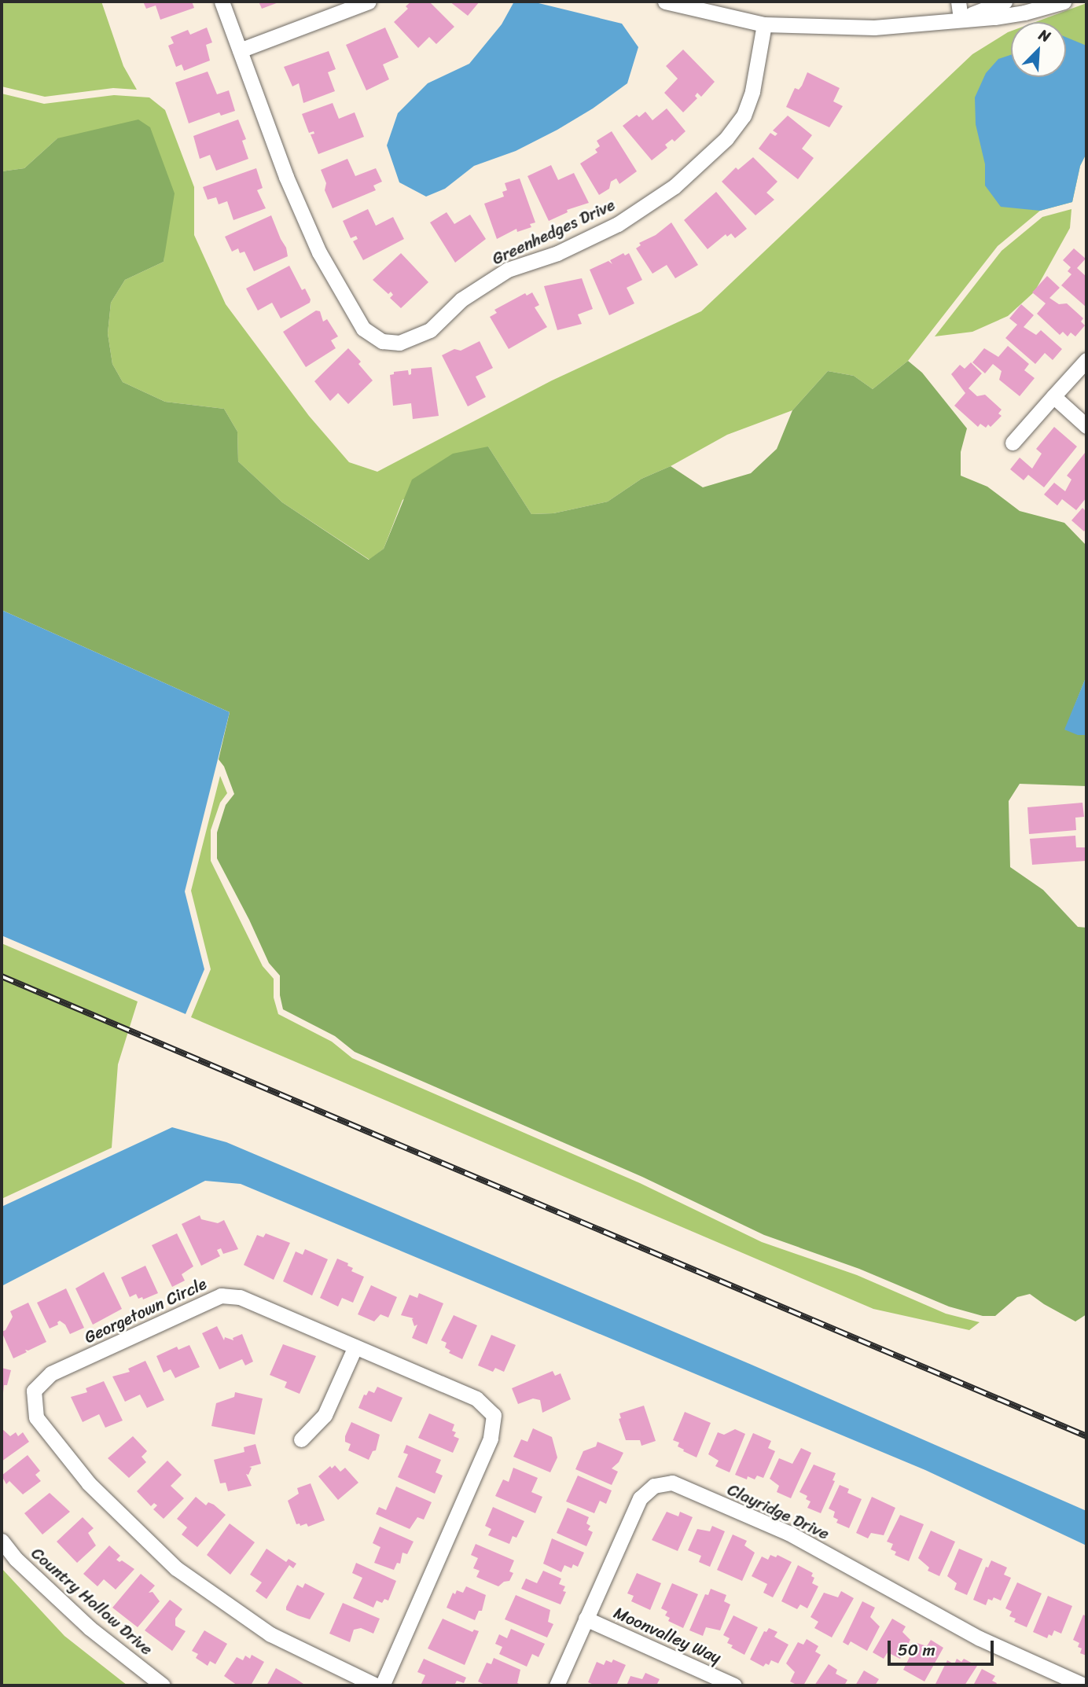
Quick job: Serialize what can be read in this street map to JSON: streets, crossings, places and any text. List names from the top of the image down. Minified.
{"streets":{"street":["Greenhedges Drive","Georgetown Circle","Clayridge Drive","Country Hollow Drive","Moonvalley Way"]},"crossings":[["Clayridge Drive","Moonvalley Way"]],"scale_bar":"50 m","north":"top right"}
